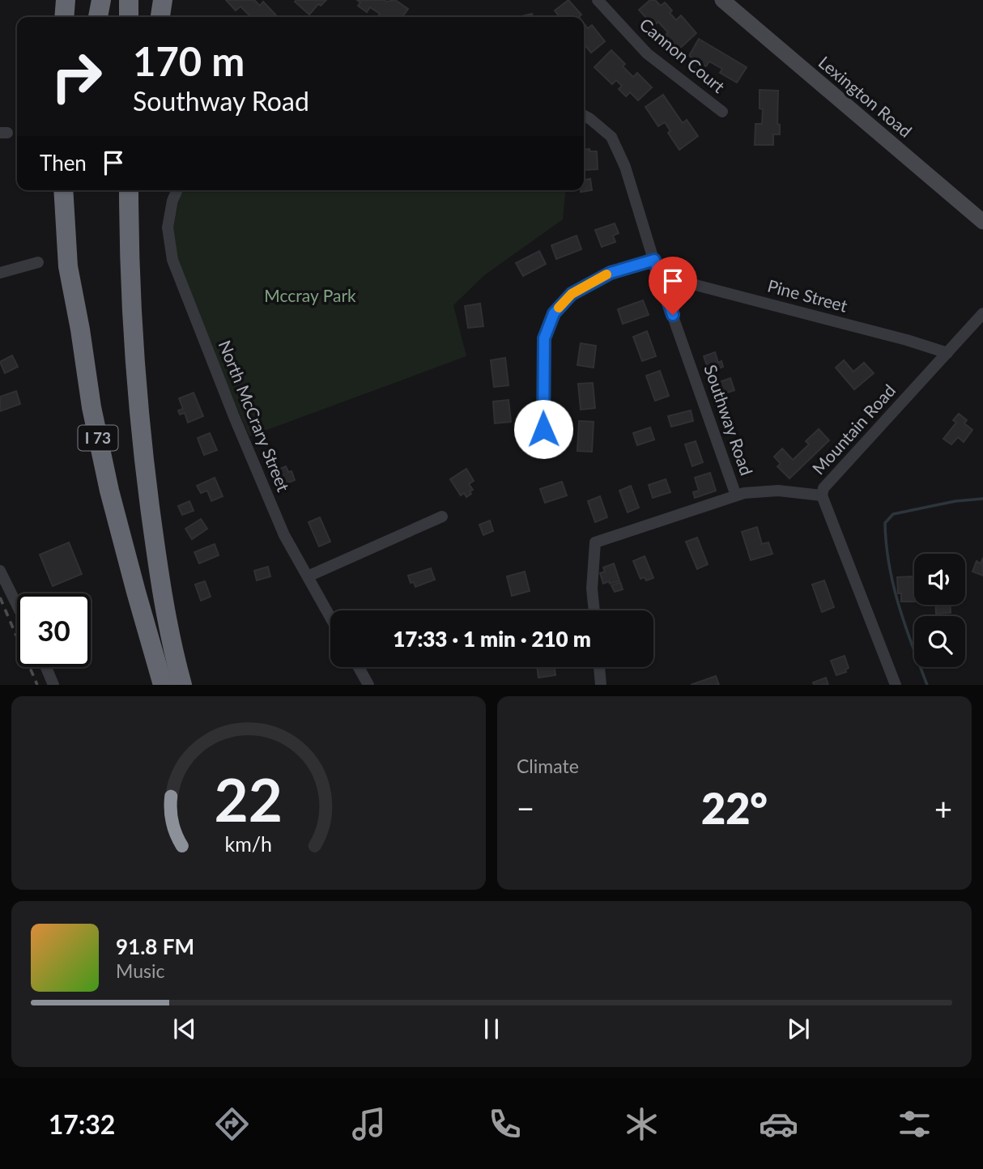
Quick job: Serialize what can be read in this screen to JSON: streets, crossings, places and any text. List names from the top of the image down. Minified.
{"streets":{"highway":["I 73"],"main road":["Lexington Road"],"street":["Cannon Court","Pine Street","North McCrary Street","Southway Road","Mountain Road"]},"crossings":[["Pine Street","Southway Road"],["Pine Street","Mountain Road"]],"parks":["Mccray Park"],"page":{"turn":["170 m","Southway Road"],"then":"Then","limit":"30","trip":"17:33 · 1 min · 210 m","tile":"Climate","heat":["−","22°","+"],"song":["91.8 FM","Music"],"tabs":"17:32","gauge":["22","km/h"]}}
